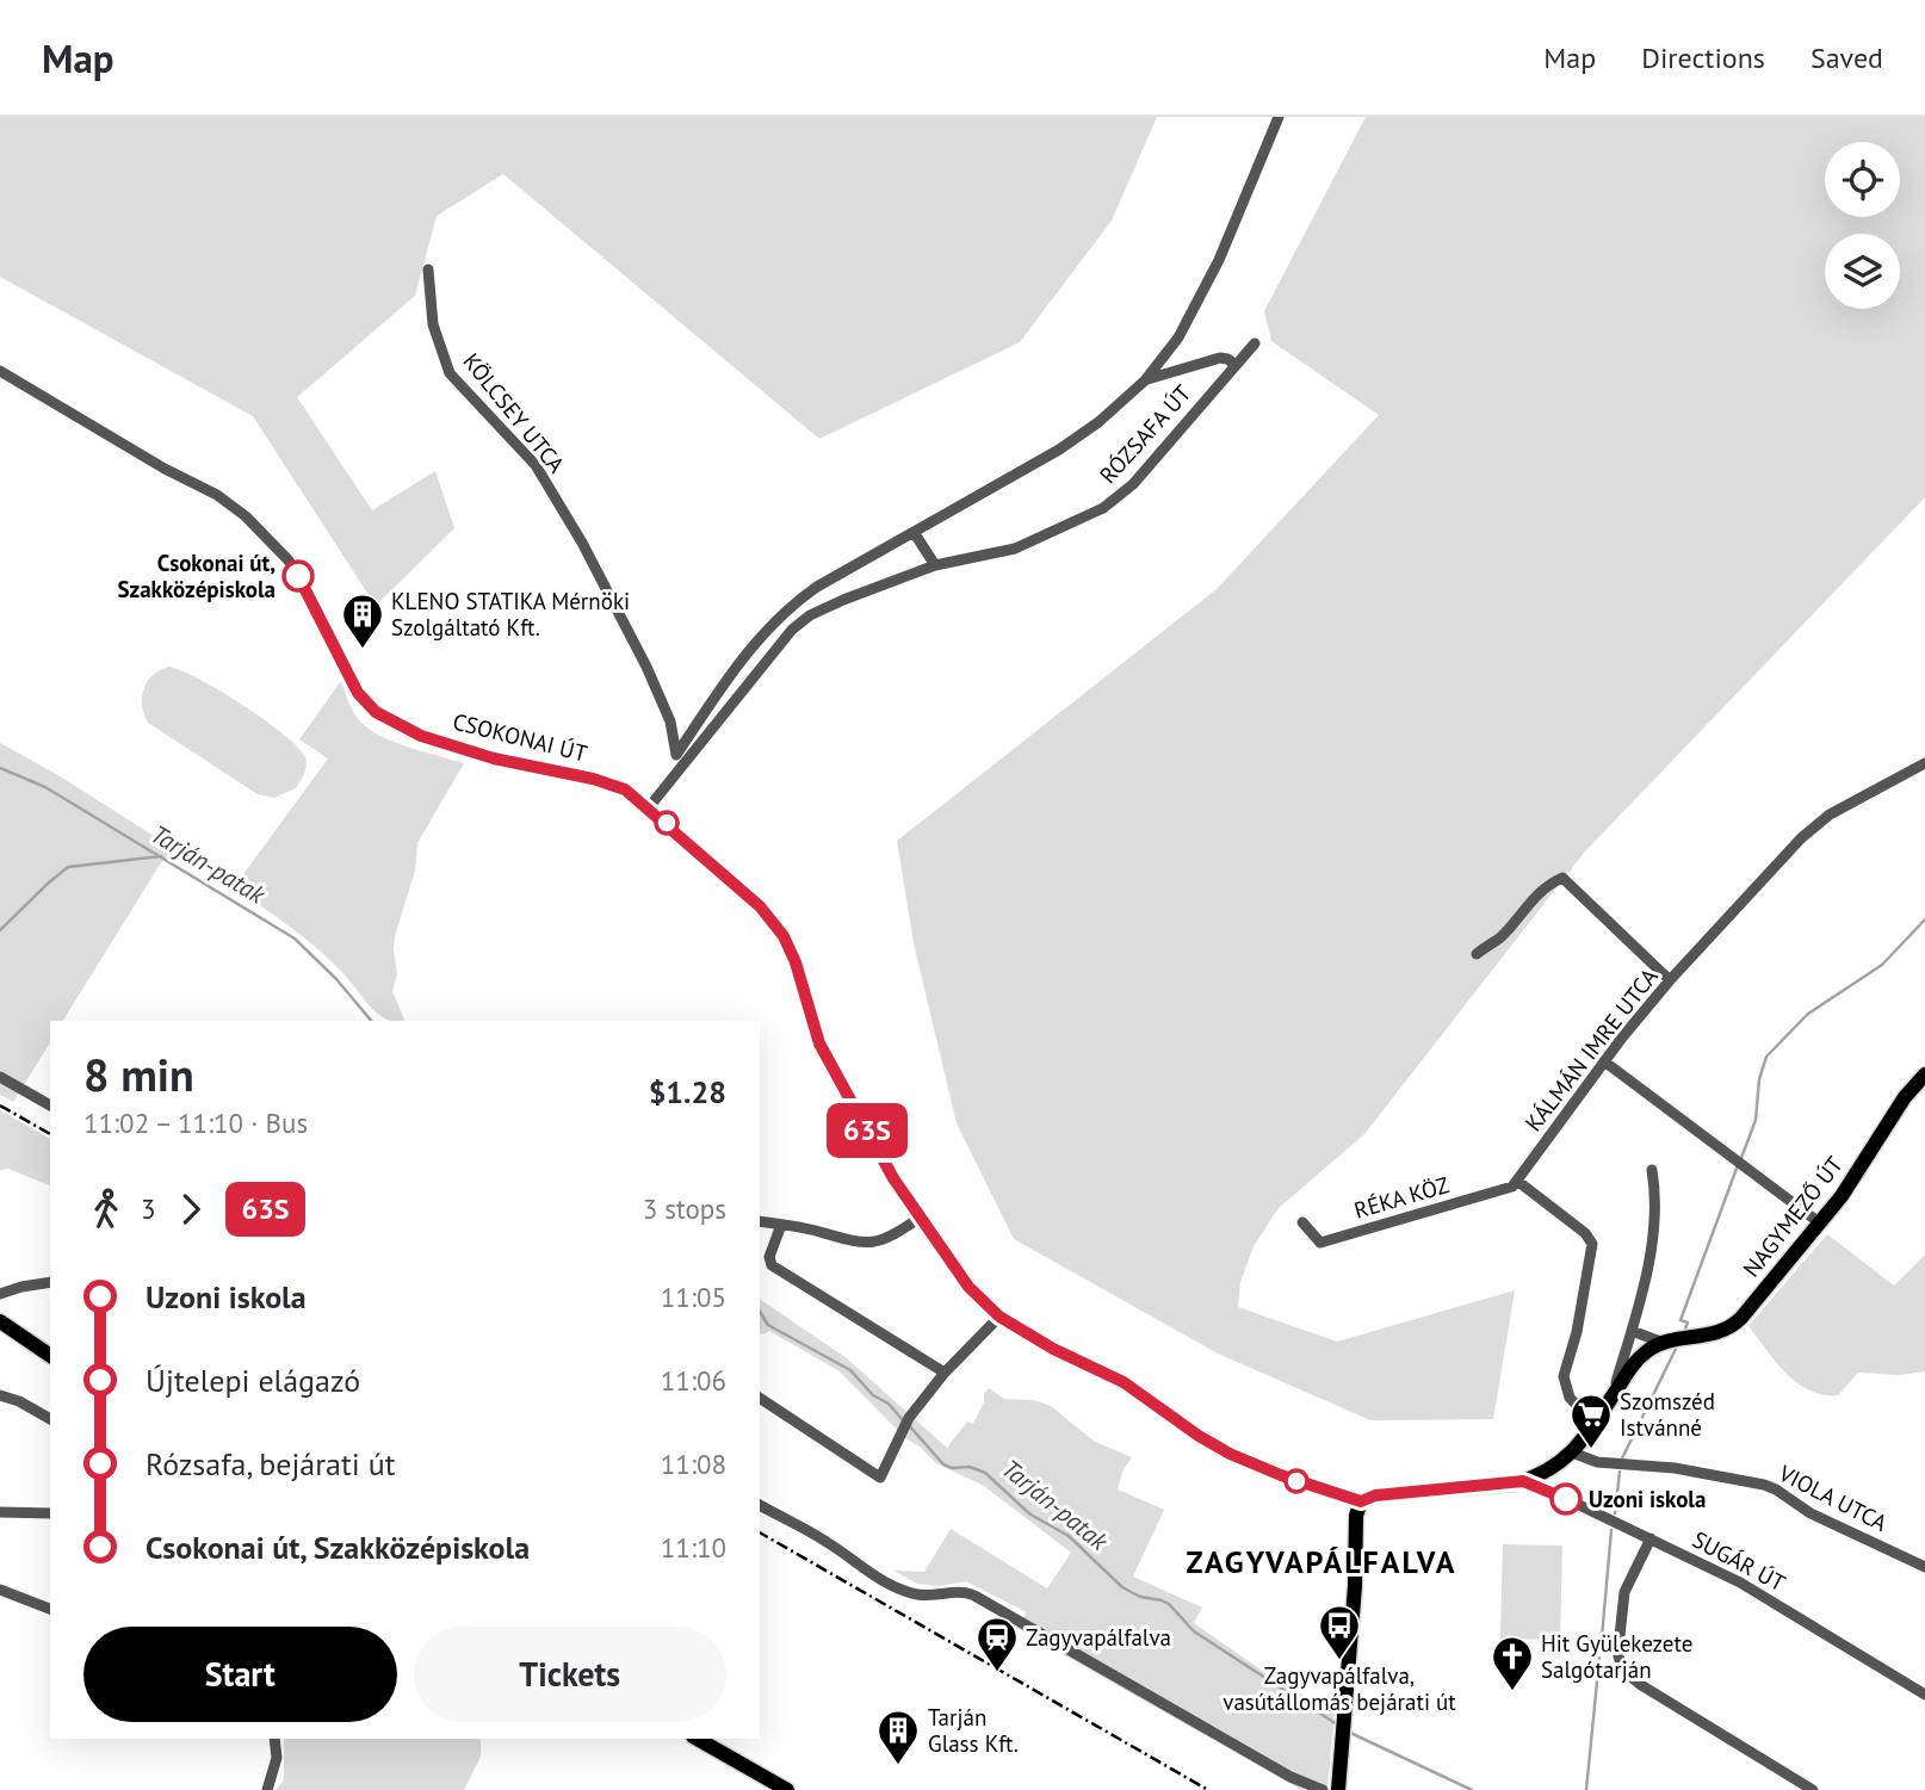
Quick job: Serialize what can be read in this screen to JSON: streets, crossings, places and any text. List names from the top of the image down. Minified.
{"streets":{"main road":["NAGYMEZŐ ÚT"],"street":["KÖLCSEY UTCA","RÓZSAFA ÚT","CSOKONAI ÚT","KÁLMÁN IMRE UTCA","RÉKA KÖZ","VIOLA UTCA","SUGÁR ÚT"]},"crossings":[["KÖLCSEY UTCA","RÓZSAFA ÚT"],["RÓZSAFA ÚT","CSOKONAI ÚT"],["KÁLMÁN IMRE UTCA","RÉKA KÖZ"]],"districts":["ZAGYVAPÁLFALVA"],"water":["Tarján-patak"],"places":{"other":["Csokonai út, Szakközépiskola","Uzoni iskola"],"building":["KLENO STATIKA Mérnöki Szolgáltató Kft.","Tarján Glass Kft."],"supermarket":["Szomszéd Istvánné"],"bus stop":["Zagyvapálfalva, vasútállomás bejárati út"],"station":["Zagyvapálfalva"],"church":["Hit Gyülekezete Salgótarján"]},"lines":["bus line 63S"],"page":{"header":"Map","nav":["Map","Directions","Saved"],"on_map":"63S","heading":["8 min","11:02 – 11:10 · Bus","$1.28"],"legs":["3","63S","3 stops"],"list":[{"name":"Uzoni iskola","value":"11:05"},{"name":"Újtelepi elágazó","value":"11:06"},{"name":"Rózsafa, bejárati út","value":"11:08"},{"name":"Csokonai út, Szakközépiskola","value":"11:10"}],"buttons":["Start","Tickets"]}}
